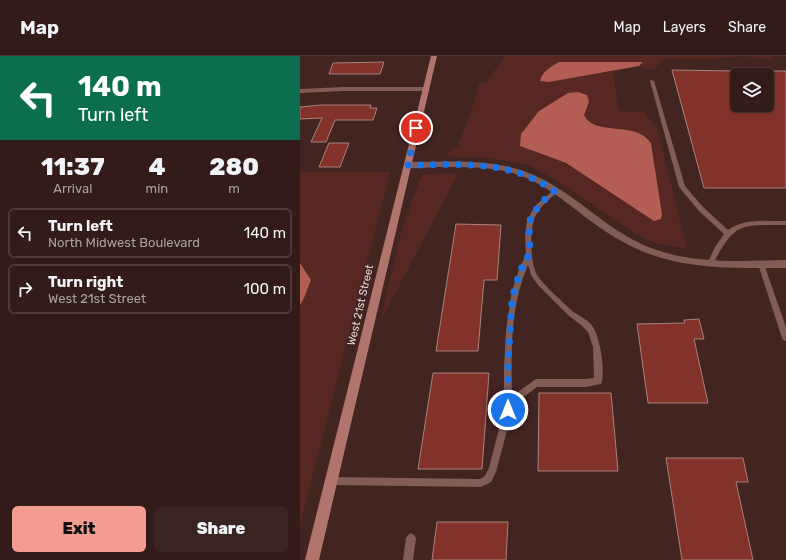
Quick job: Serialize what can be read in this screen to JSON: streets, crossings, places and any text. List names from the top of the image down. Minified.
{"streets":{"street":["West 21st Street"]},"page":{"header":"Map","nav":["Map","Layers","Share"],"turn":["140 m","Turn left"],"eta":["11:37","Arrival","4","min","280","m"],"list":[{"name":"Turn left","note":"North Midwest Boulevard","value":"140 m"},{"name":"Turn right","note":"West 21st Street","value":"100 m"}],"buttons":["Exit","Share"]}}
